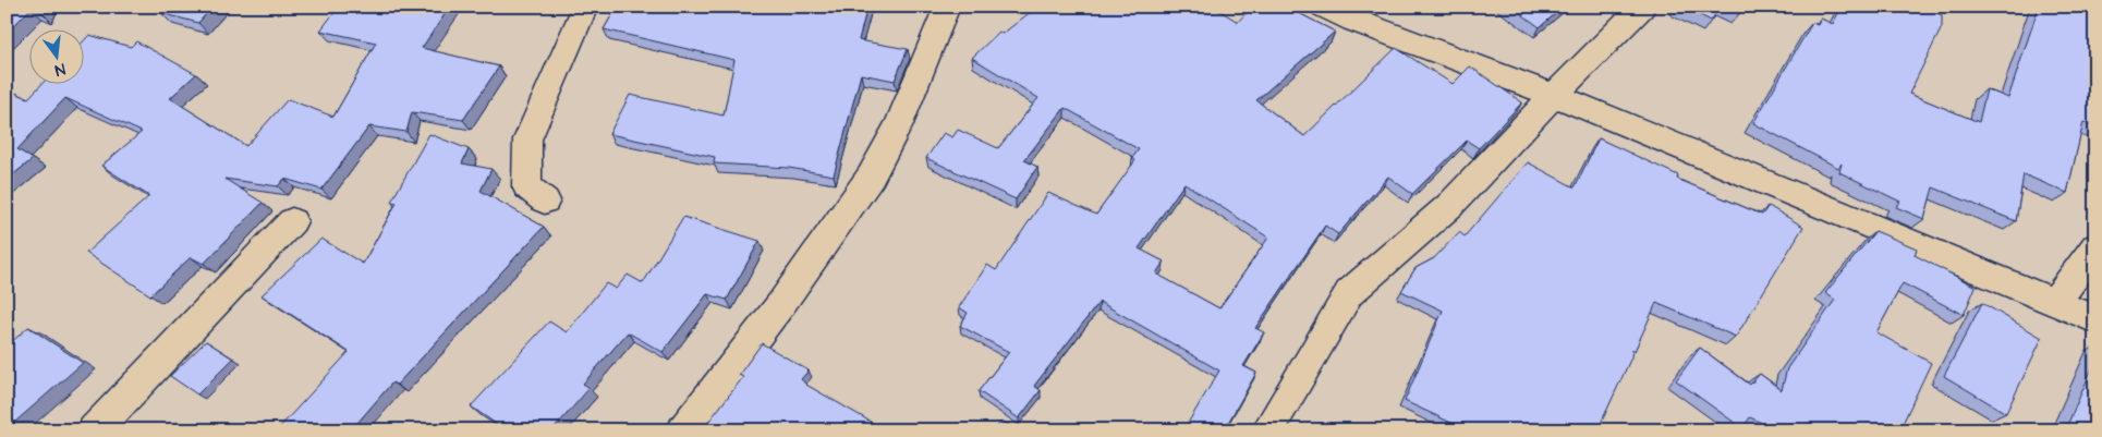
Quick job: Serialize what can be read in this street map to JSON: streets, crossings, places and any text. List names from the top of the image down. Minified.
{"north":"bottom"}
